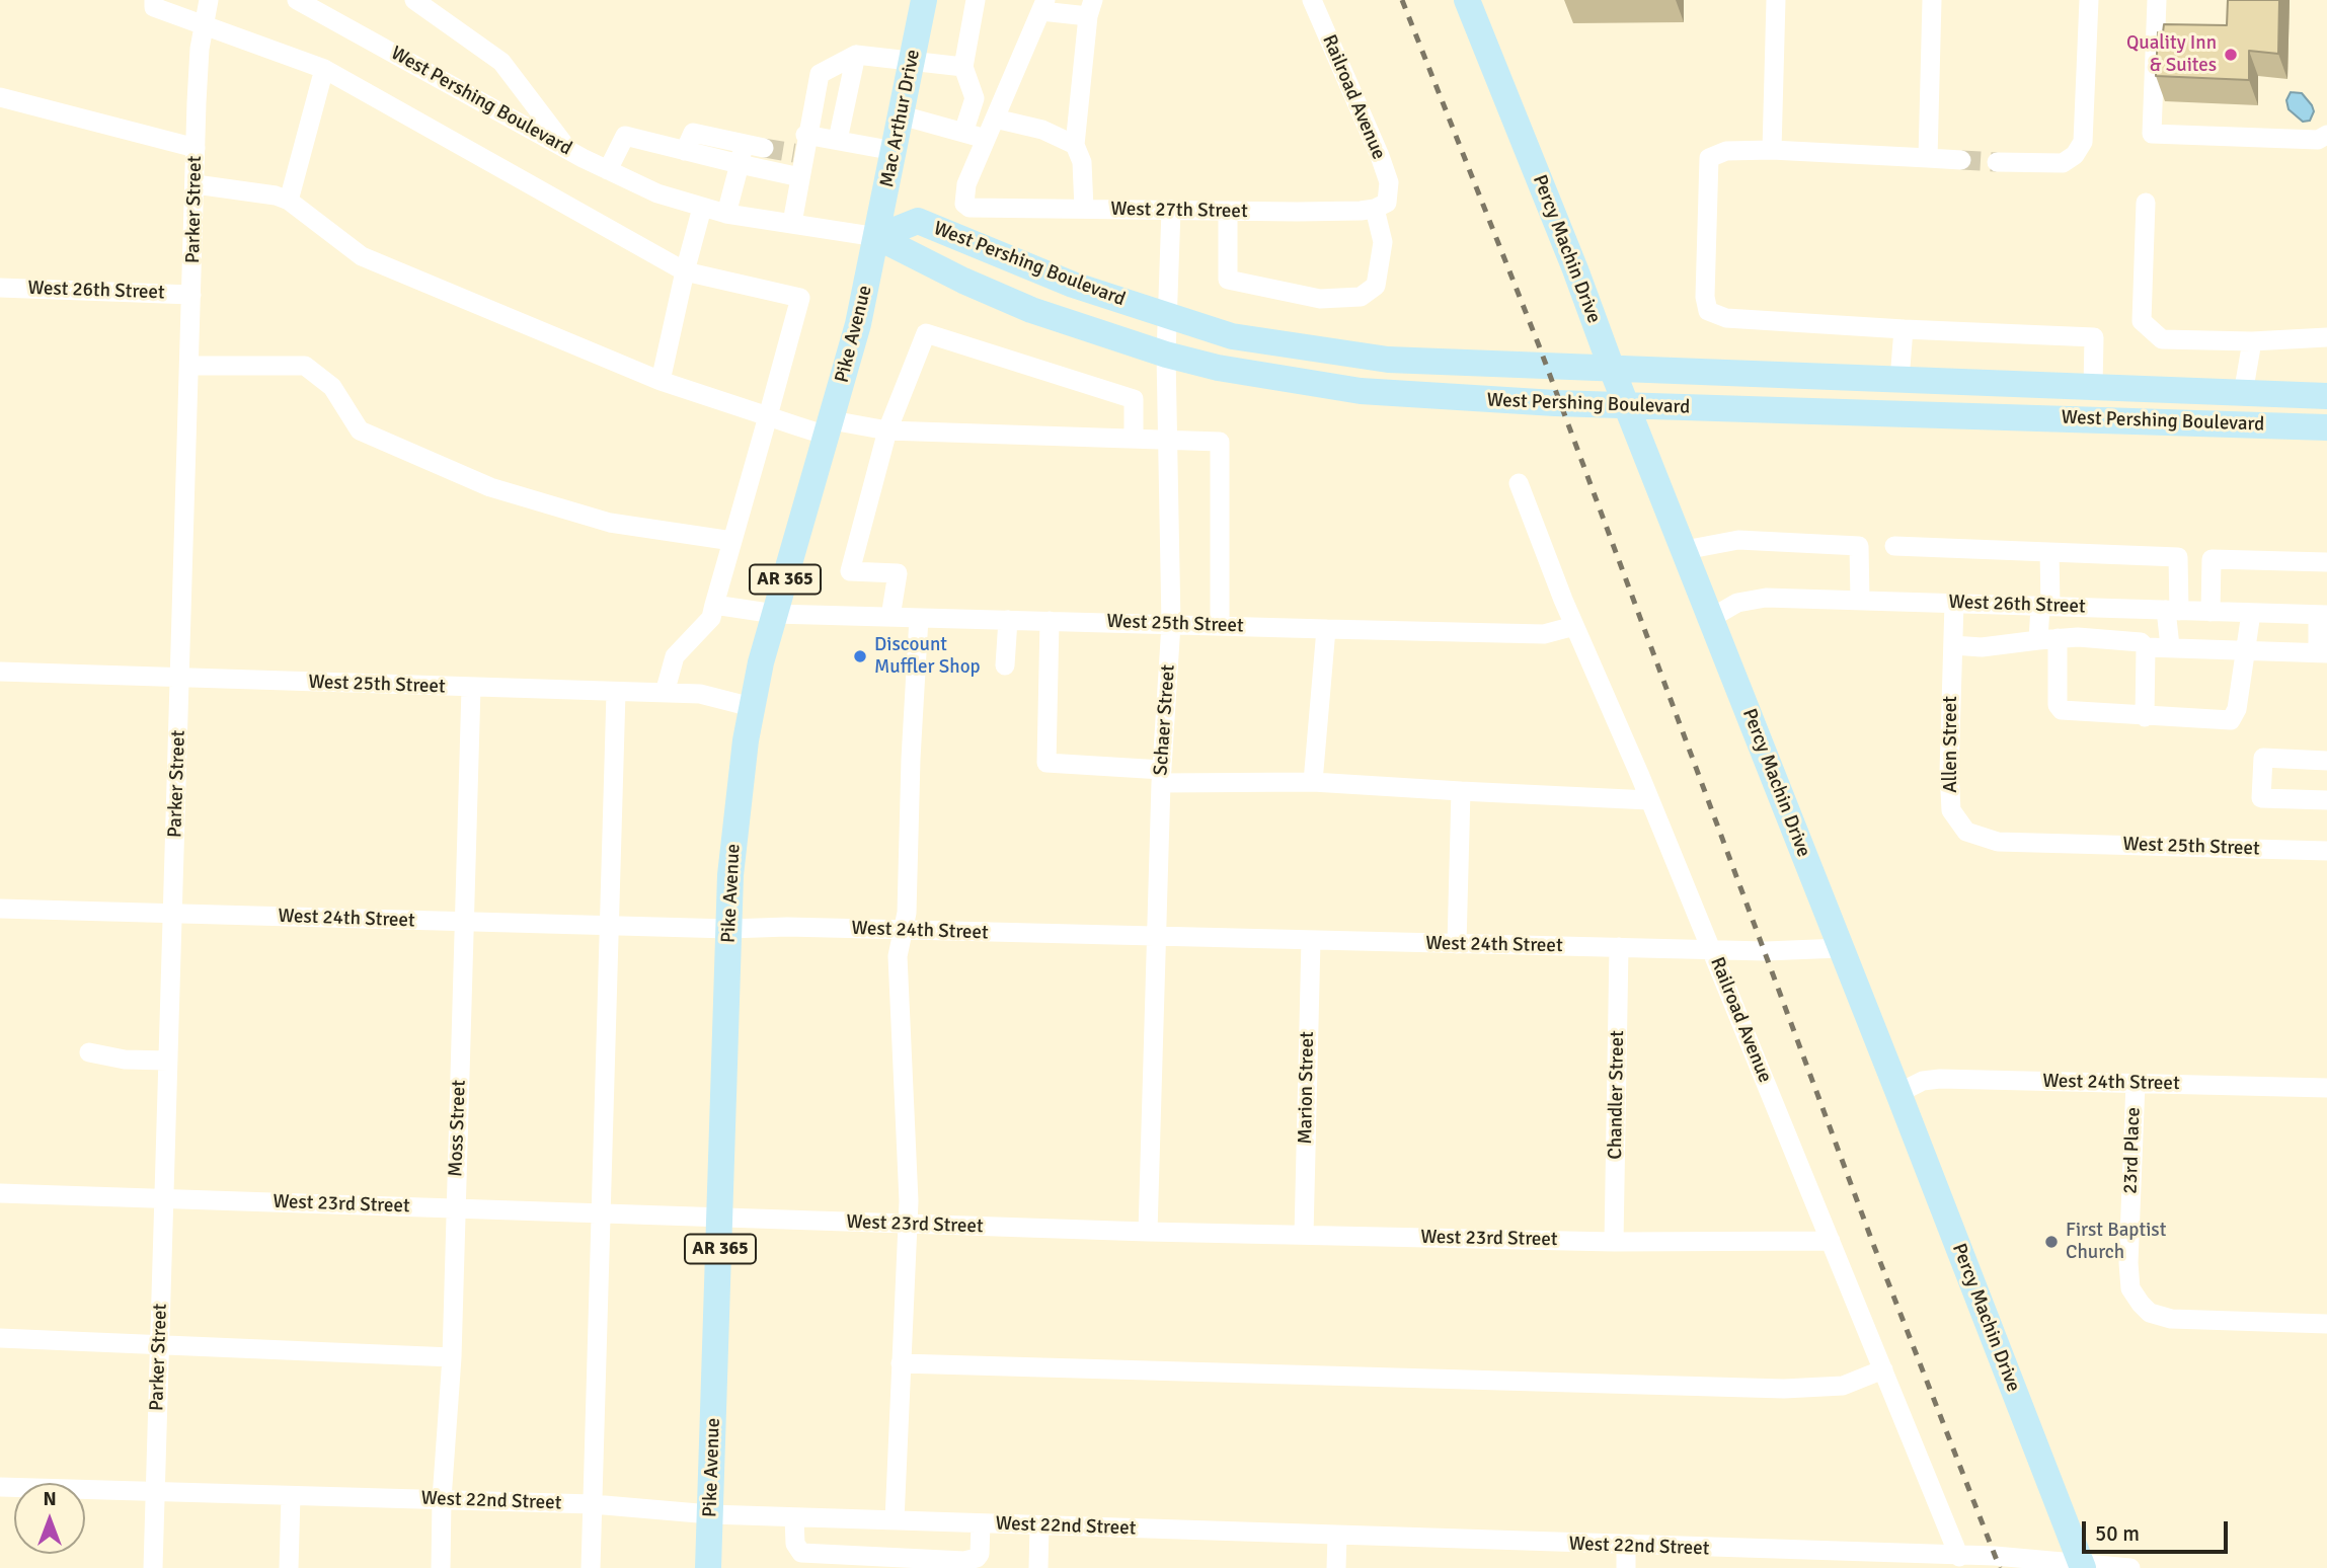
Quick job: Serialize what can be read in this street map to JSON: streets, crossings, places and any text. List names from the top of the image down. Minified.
{"streets":{"main road":["West Pershing Boulevard","Mac Arthur Drive","Percy Machin Drive","Pike Avenue","AR 365"],"street":["Railroad Avenue","Parker Street","West 27th Street","West 26th Street","West 25th Street","Schaer Street","Allen Street","West 24th Street","Marion Street","Chandler Street","Moss Street","23rd Place","West 23rd Street","West 22nd Street"]},"crossings":[["Railroad Avenue","West 27th Street"],["Railroad Avenue","West 25th Street"],["Railroad Avenue","West 24th Street"],["Railroad Avenue","West 23rd Street"],["Railroad Avenue","West 22nd Street"],["West Pershing Boulevard","Mac Arthur Drive"],["West Pershing Boulevard","Percy Machin Drive"],["West Pershing Boulevard","Pike Avenue"],["West Pershing Boulevard","Schaer Street"],["Mac Arthur Drive","Pike Avenue"],["Parker Street","West 26th Street"],["Parker Street","West 25th Street"],["Parker Street","West 24th Street"],["Parker Street","West 23rd Street"],["Parker Street","West 22nd Street"],["West 27th Street","Schaer Street"],["Percy Machin Drive","West 26th Street"],["Percy Machin Drive","West 24th Street"],["Percy Machin Drive","West 22nd Street"],["West 26th Street","Allen Street"],["Pike Avenue","West 25th Street"],["Pike Avenue","West 24th Street"],["Pike Avenue","West 23rd Street"],["Pike Avenue","West 22nd Street"],["West 25th Street","Schaer Street"],["West 25th Street","Allen Street"],["West 25th Street","Moss Street"],["Schaer Street","West 24th Street"],["Schaer Street","West 23rd Street"],["West 24th Street","Marion Street"],["West 24th Street","Chandler Street"],["West 24th Street","Moss Street"],["West 24th Street","23rd Place"],["Marion Street","West 23rd Street"],["Chandler Street","West 23rd Street"],["Moss Street","West 23rd Street"],["Moss Street","West 22nd Street"]],"places":["Quality Inn & Suites","Discount Muffler Shop","First Baptist Church"],"scale_bar":"50 m","north":"top"}
